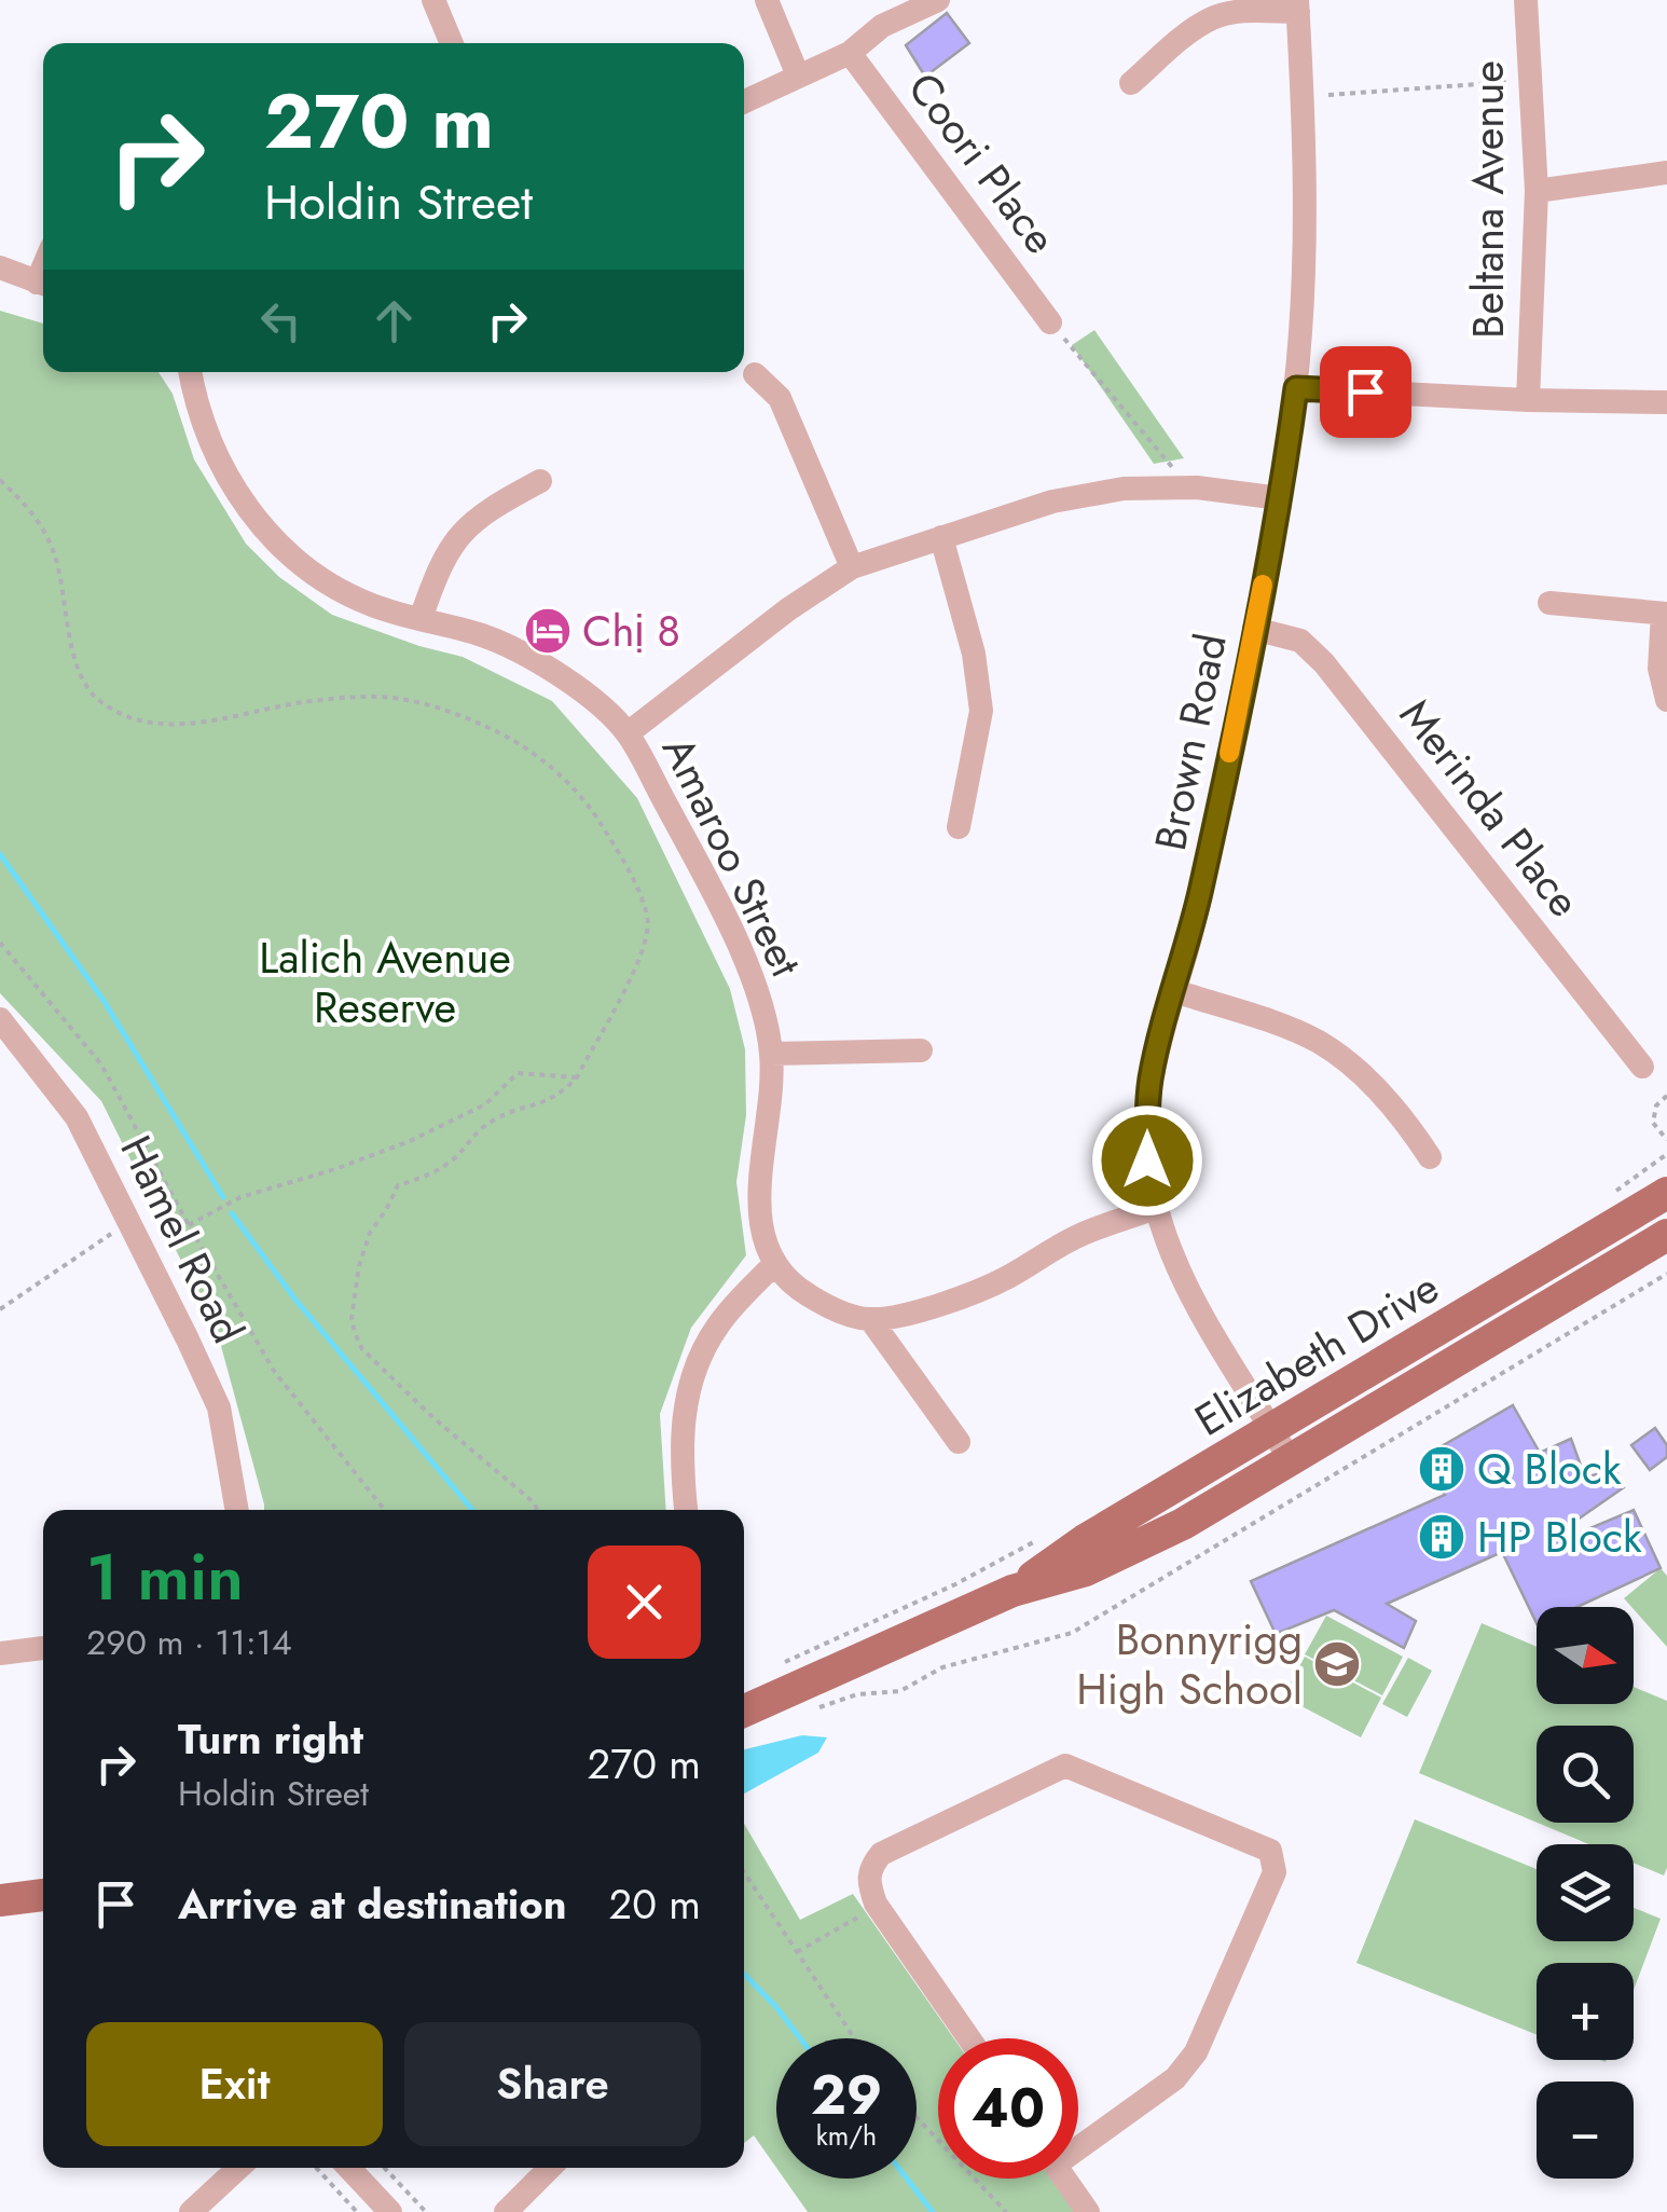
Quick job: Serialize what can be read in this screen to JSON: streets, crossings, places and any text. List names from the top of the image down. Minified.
{"streets":{"main road":["Elizabeth Drive"],"street":["Coori Place","Beltana Avenue","Brown Road","Merinda Place","Amaroo Street","Hamel Road"]},"crossings":[["Brown Road","Merinda Place"],["Brown Road","Elizabeth Drive"]],"parks":["Lalich Avenue Reserve"],"places":{"hotel":["Chị 8"],"building":["Q Block","HP Block"],"school or university":["Bonnyrigg High School"]},"north":"right","page":{"turn":["270 m","Holdin Street"],"heading":["1 min","290 m · 11:14"],"map_buttons":["+","−"],"list":[{"name":"Turn right","note":"Holdin Street","value":"270 m"},{"name":"Arrive at destination","value":"20 m"}],"buttons":["Exit","Share"],"speed":"29 km/h","limit":"40"}}
